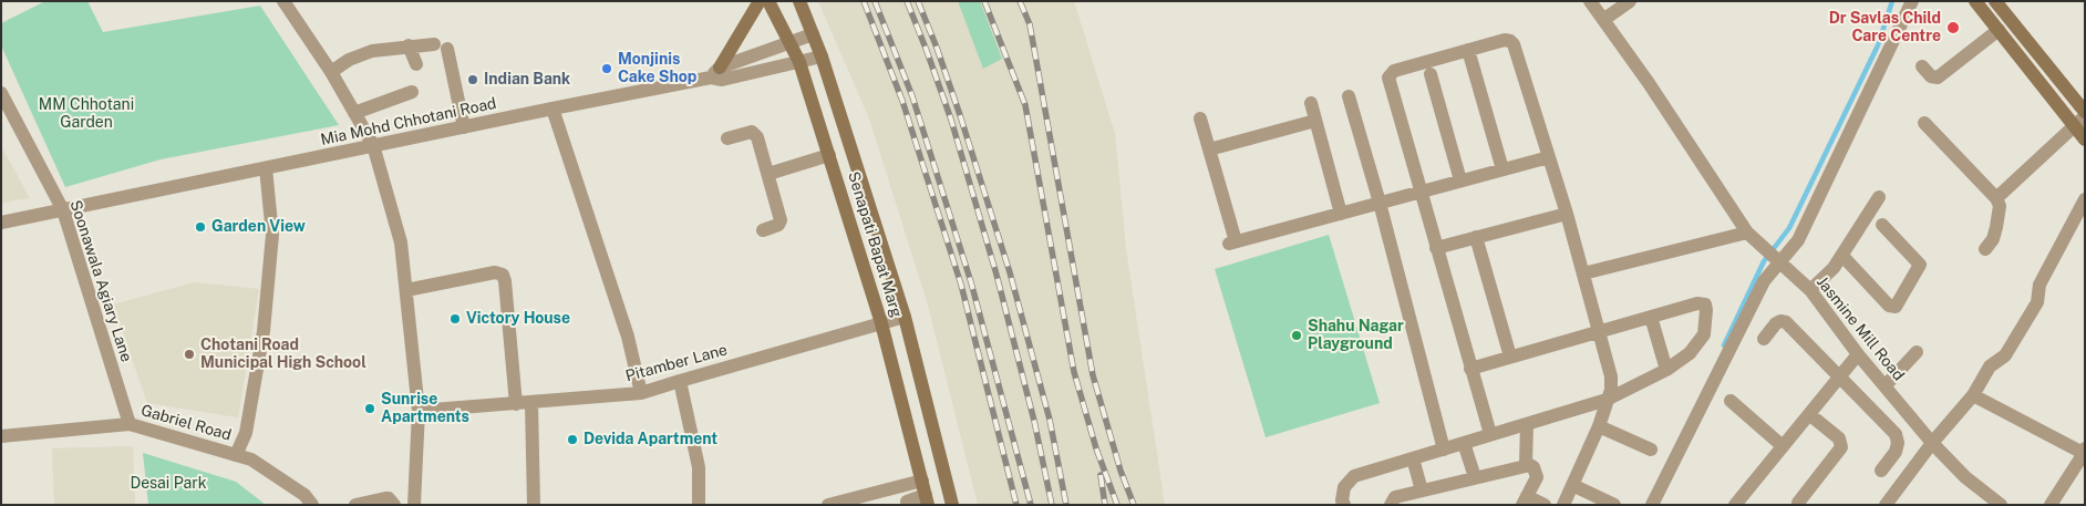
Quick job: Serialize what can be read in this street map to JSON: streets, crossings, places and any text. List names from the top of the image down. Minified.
{"streets":{"main road":["Senapati Bapat Marg"],"street":["Mia Mohd Chhotani Road","Soonawala Agiary Lane","Jasmine Mill Road","Pitamber Lane","Gabriel Road"]},"crossings":[["Mia Mohd Chhotani Road","Senapati Bapat Marg"],["Mia Mohd Chhotani Road","Soonawala Agiary Lane"],["Senapati Bapat Marg","Pitamber Lane"],["Soonawala Agiary Lane","Gabriel Road"]],"parks":["MM Chhotani Garden","Desai Park"],"places":["Dr Savlas Child Care Centre","Monjinis Cake Shop","Indian Bank","Garden View","Victory House","Shahu Nagar Playground","Chotani Road Municipal High School","Sunrise Apartments","Devida Apartment"]}
